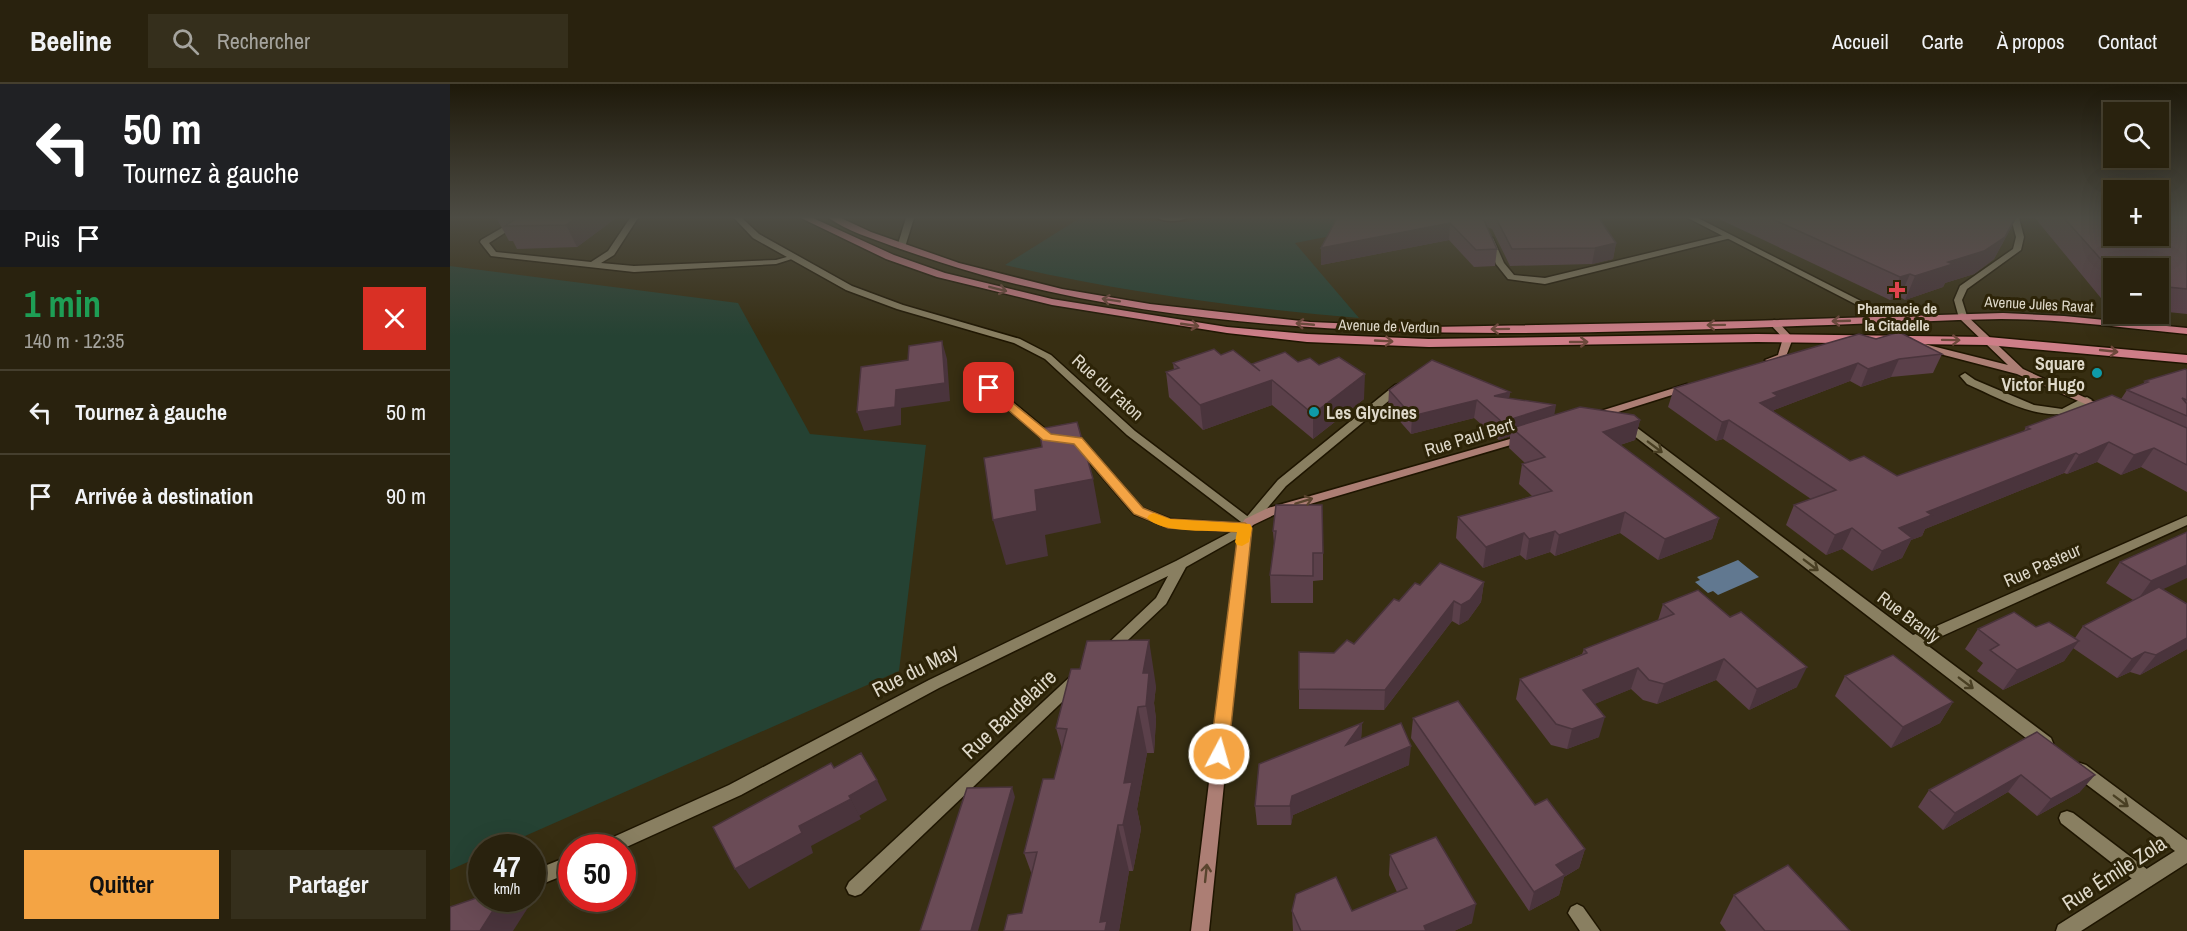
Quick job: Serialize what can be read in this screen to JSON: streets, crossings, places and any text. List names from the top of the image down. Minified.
{"streets":{"main road":["Avenue Jules Ravat","Avenue de Verdun","Rue Paul Bert"],"street":["Rue du Faton","Rue Pasteur","Rue Branly","Rue du May","Rue Baudelaire","Rue Émile Zola"]},"crossings":[["Avenue Jules Ravat","Avenue de Verdun"],["Rue du Faton","Rue Paul Bert"],["Rue du Faton","Rue du May"],["Rue Paul Bert","Rue du May"],["Rue Pasteur","Rue Branly"],["Rue Branly","Rue Émile Zola"],["Rue du May","Rue Baudelaire"]],"one_way":["Rue Paul Bert","Rue Branly"],"places":{"health":["Pharmacie de la Citadelle"],"other":["Square Victor Hugo","Les Glycines"]},"page":{"header":"Beeline","search":"Rechercher","nav":["Accueil","Carte","À propos","Contact"],"turn":["50 m","Tournez à gauche"],"map_buttons":["+","−"],"then":"Puis","heading":["1 min","140 m · 12:35"],"list":[{"name":"Tournez à gauche","value":"50 m"},{"name":"Arrivée à destination","value":"90 m"}],"speed":"47 km/h","limit":"50","buttons":["Quitter","Partager"]}}
